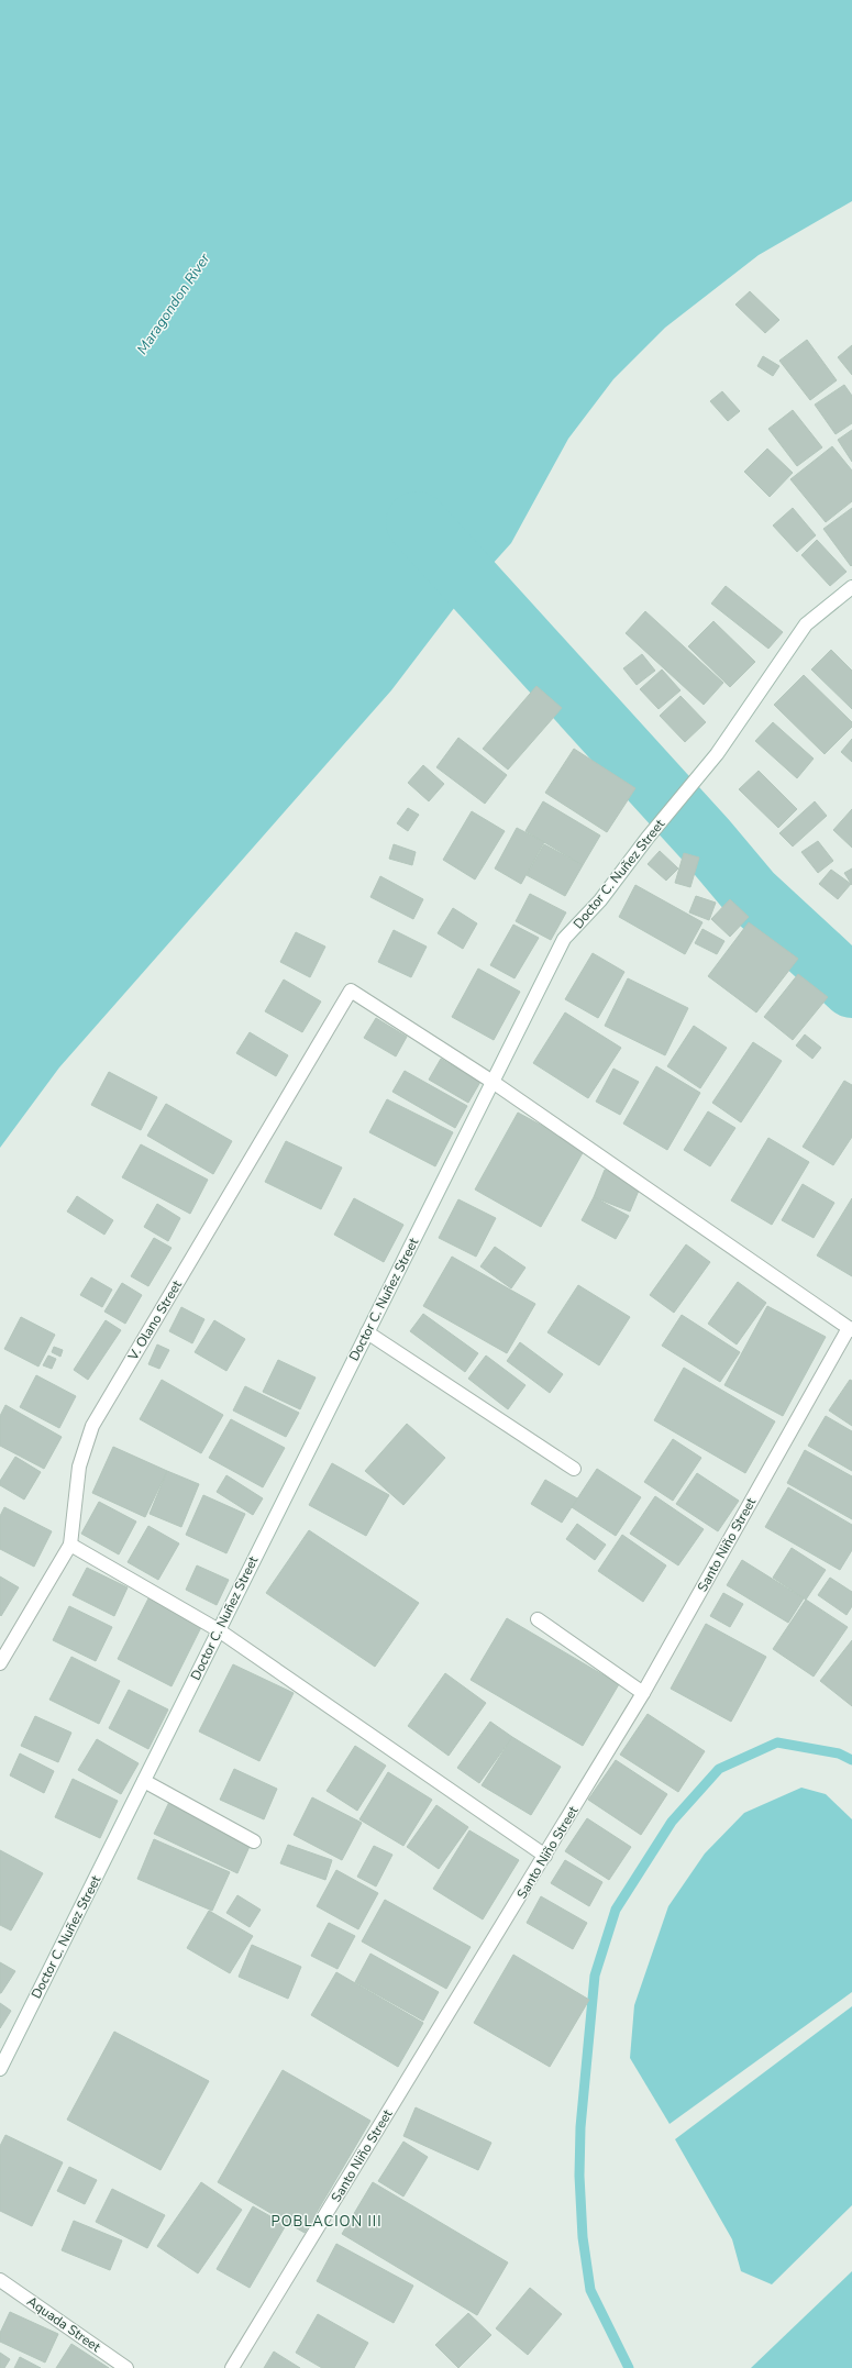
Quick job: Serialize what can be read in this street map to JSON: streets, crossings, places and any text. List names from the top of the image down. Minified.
{"streets":{"street":["Doctor C. Nuñez Street","V. Olano Street","Santo Niño Street","Aquada Street"]},"crossings":[["Doctor C. Nuñez Street","V. Olano Street"]],"districts":["POBLACION III"],"water":["Maragondon River"]}
